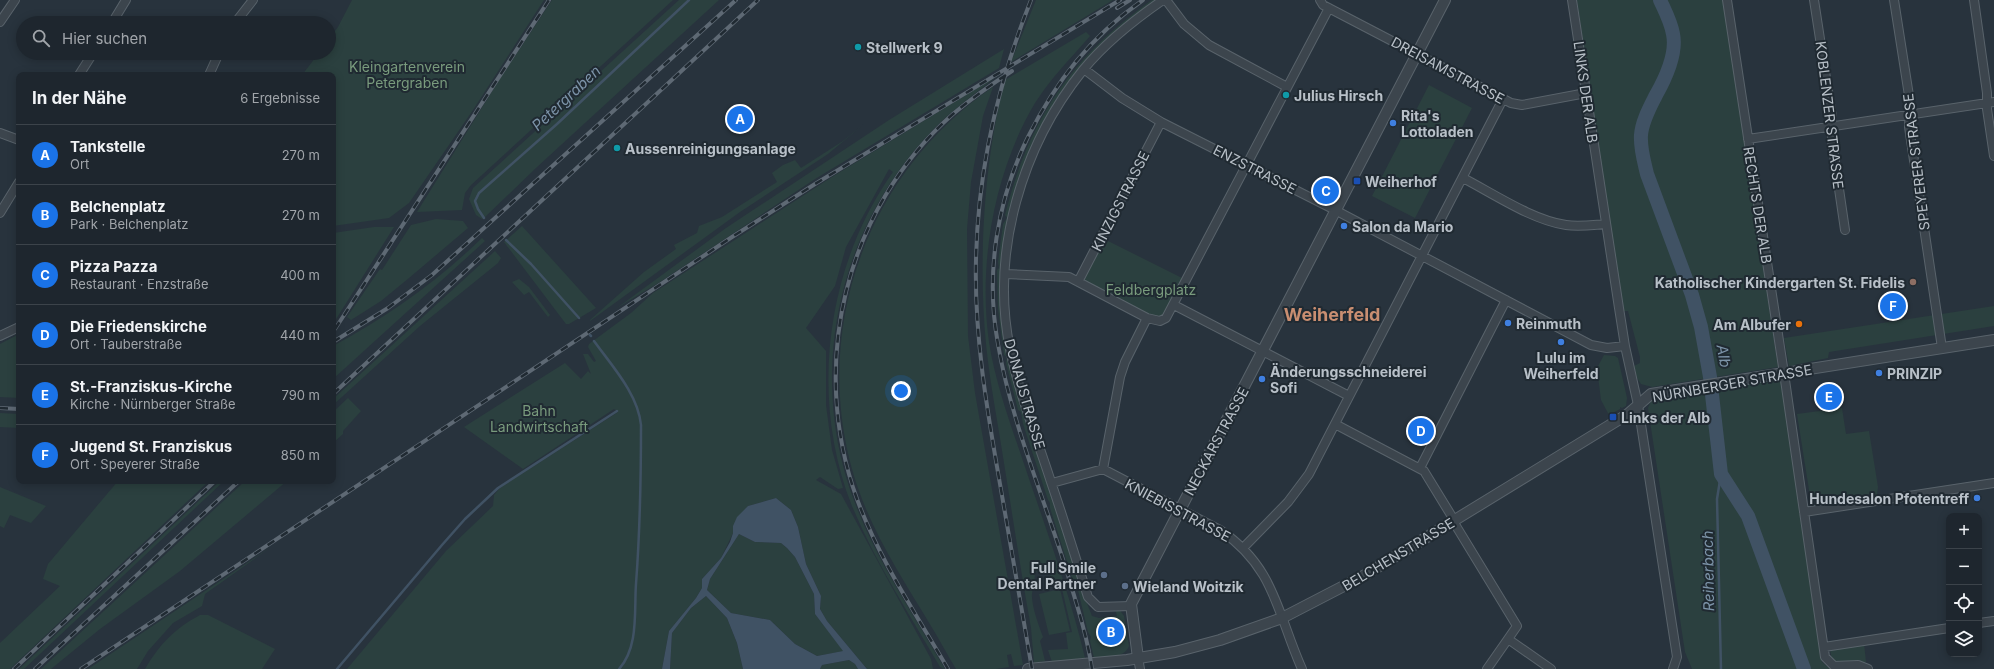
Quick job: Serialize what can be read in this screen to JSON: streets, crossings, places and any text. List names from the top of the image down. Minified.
{"streets":{"street":["DREISAMSTRASSE","LINKS DER ALB","KOBLENZER STRASSE","SPEYERER STRASSE","ENZSTRASSE","KINZIGSTRASSE","RECHTS DER ALB","NÜRNBERGER STRASSE","DONAUSTRASSE","NECKARSTRASSE","KNIEBISSTRASSE","BELCHENSTRASSE"]},"crossings":[["DREISAMSTRASSE","LINKS DER ALB"],["DREISAMSTRASSE","NECKARSTRASSE"],["LINKS DER ALB","ENZSTRASSE"],["LINKS DER ALB","NÜRNBERGER STRASSE"],["LINKS DER ALB","BELCHENSTRASSE"],["SPEYERER STRASSE","NÜRNBERGER STRASSE"],["ENZSTRASSE","KINZIGSTRASSE"],["ENZSTRASSE","DONAUSTRASSE"],["ENZSTRASSE","NECKARSTRASSE"],["RECHTS DER ALB","NÜRNBERGER STRASSE"],["NÜRNBERGER STRASSE","BELCHENSTRASSE"],["DONAUSTRASSE","NECKARSTRASSE"],["NECKARSTRASSE","KNIEBISSTRASSE"],["KNIEBISSTRASSE","BELCHENSTRASSE"]],"districts":["Weiherfeld"],"water":["Petergraben","Alb","Reiherbach"],"parks":["Kleingartenverein Petergraben","Feldbergplatz","Bahn Landwirtschaft"],"places":{"other":["Stellwerk 9","Julius Hirsch","Rita's Lottoladen","Aussenreinigungsanlage","Salon da Mario","Katholischer Kindergarten St. Fidelis","Reinmuth","Am Albufer","Lulu im Weiherfeld","PRINZIP","Änderungsschneiderei Sofi","Hundesalon Pfotentreff","Full Smile Dental Partner","Wieland Woitzik"],"transit":["Weiherhof","Links der Alb"]},"page":{"search":"Hier suchen","heading":["In der Nähe","6 Ergebnisse"],"pins":["A","C","F","E","D","B"],"list":[{"mark":"A","name":"Tankstelle","note":"Ort","value":"270 m"},{"mark":"B","name":"Belchenplatz","note":"Park · Belchenplatz","value":"270 m"},{"mark":"C","name":"Pizza Pazza","note":"Restaurant · Enzstraße","value":"400 m"},{"mark":"D","name":"Die Friedenskirche","note":"Ort · Tauberstraße","value":"440 m"},{"mark":"E","name":"St.-Franziskus-Kirche","note":"Kirche · Nürnberger Straße","value":"790 m"},{"mark":"F","name":"Jugend St. Franziskus","note":"Ort · Speyerer Straße","value":"850 m"}],"map_buttons":["+","−"]}}
